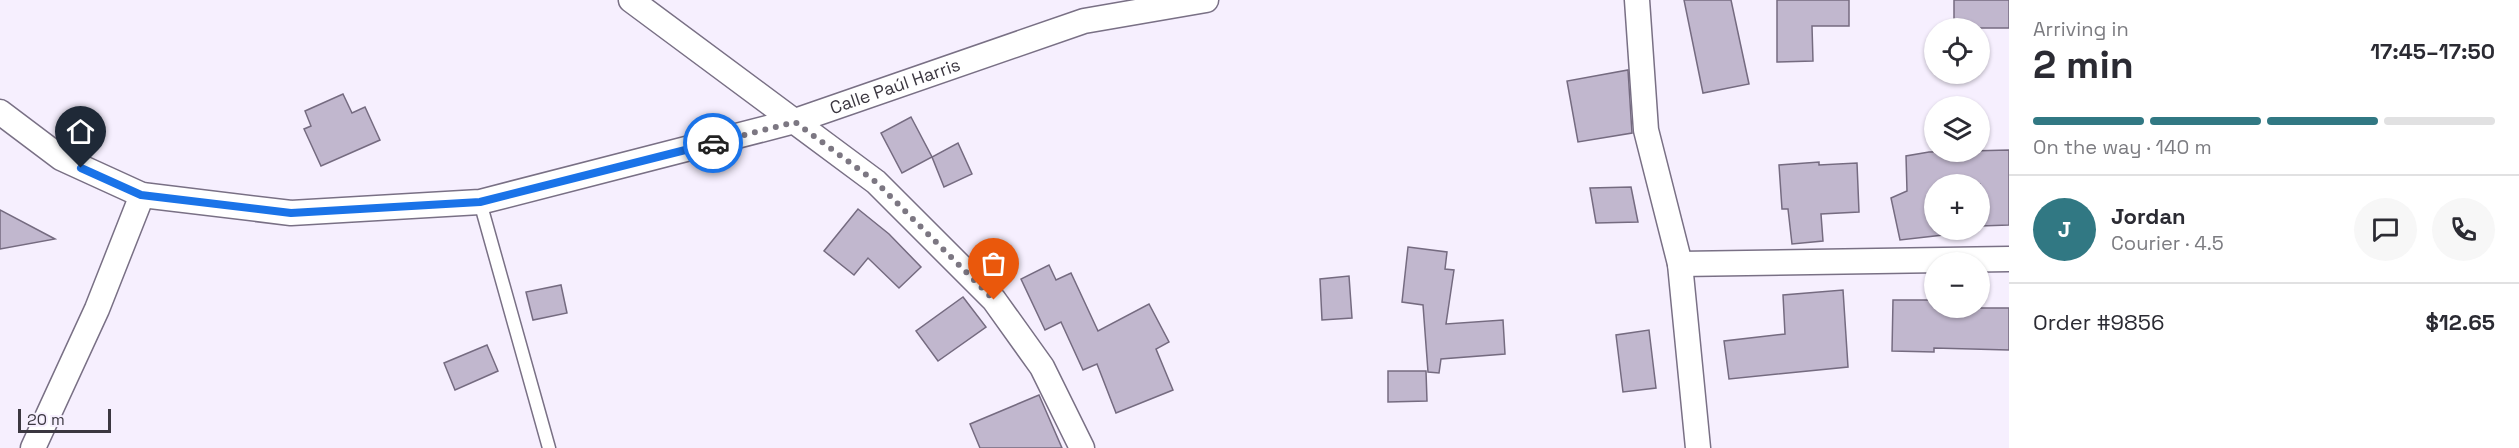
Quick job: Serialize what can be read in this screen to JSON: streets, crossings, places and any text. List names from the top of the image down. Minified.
{"streets":{"street":["Calle Paúl Harris"]},"scale_bar":"20 m","page":{"heading":["2 min","Arriving in","17:45–17:50"],"panel":["Jordan","Courier · 4.5","Order #9856","$12.65"],"map_buttons":["+","−"],"bar":"On the way · 140 m","round":"J","scale":"20 m"}}
